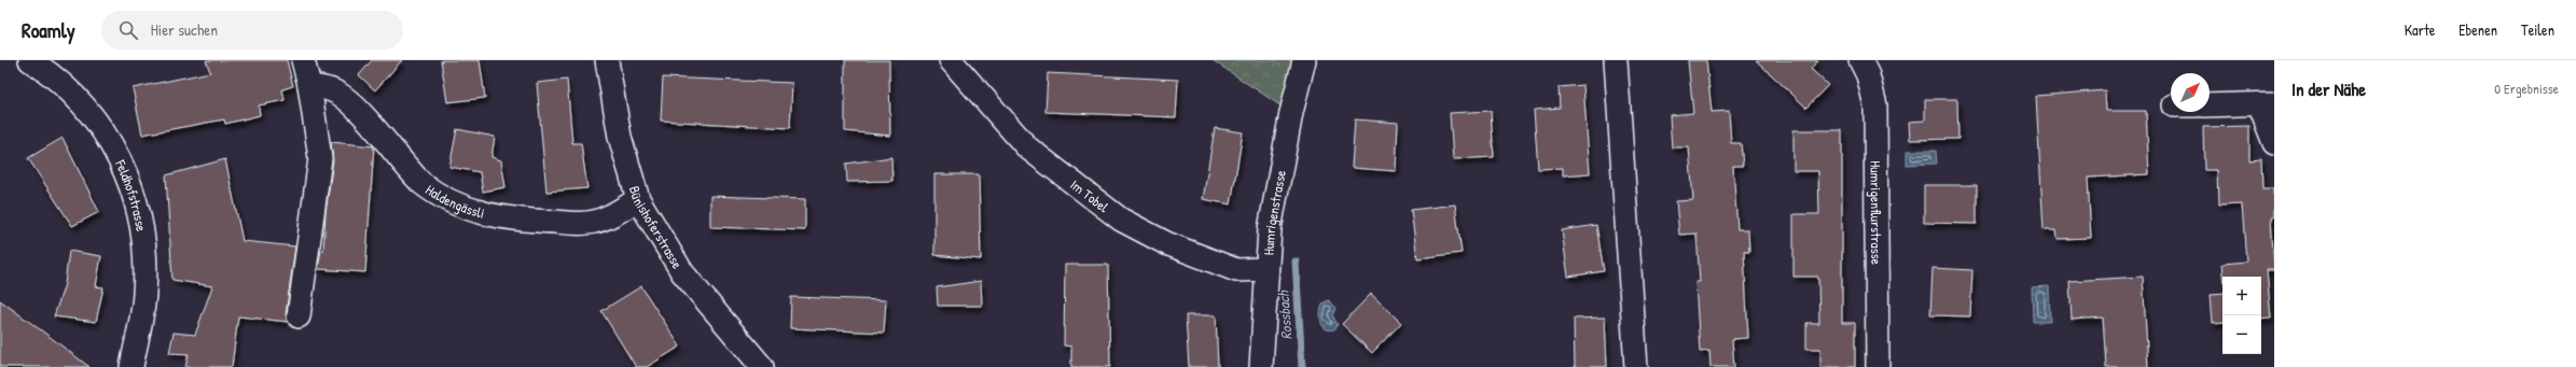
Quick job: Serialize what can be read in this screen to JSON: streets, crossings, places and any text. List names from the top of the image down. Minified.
{"streets":{"street":["Feldhofstrasse","Im Tobel","Haldengässli","Humrigenstrasse","Humrigenflurstrasse","Bünishoferstrasse"]},"crossings":[["Im Tobel","Humrigenstrasse"],["Haldengässli","Bünishoferstrasse"]],"water":["Rossbach"],"north":"top right","page":{"header":"Roamly","search":"Hier suchen","nav":["Karte","Ebenen","Teilen"],"heading":["In der Nähe","0 Ergebnisse"],"map_buttons":["+","−"]}}
